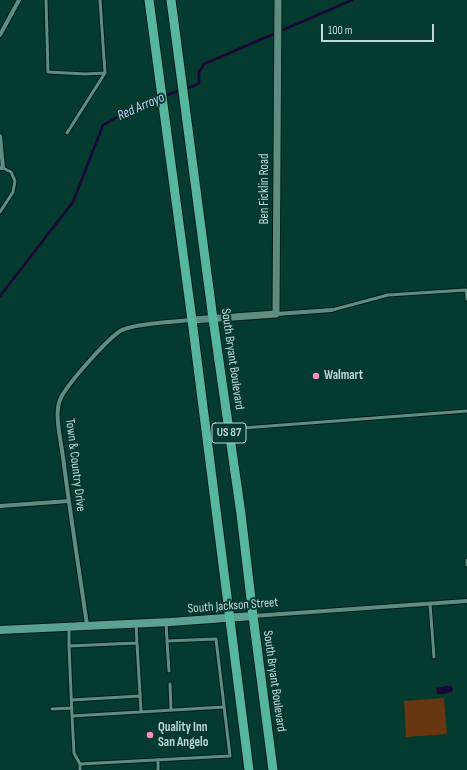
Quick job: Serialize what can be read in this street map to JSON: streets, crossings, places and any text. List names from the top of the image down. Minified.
{"streets":{"main road":["South Bryant Boulevard","US 87","South Jackson Street"],"street":["Ben Ficklin Road","Town & Country Drive"]},"crossings":[["South Bryant Boulevard","South Jackson Street"],["US 87","Town & Country Drive"],["US 87","South Jackson Street"],["Town & Country Drive","South Jackson Street"]],"water":["Red Arroyo"],"places":["Walmart","Quality Inn San Angelo"],"scale_bar":"100 m"}
